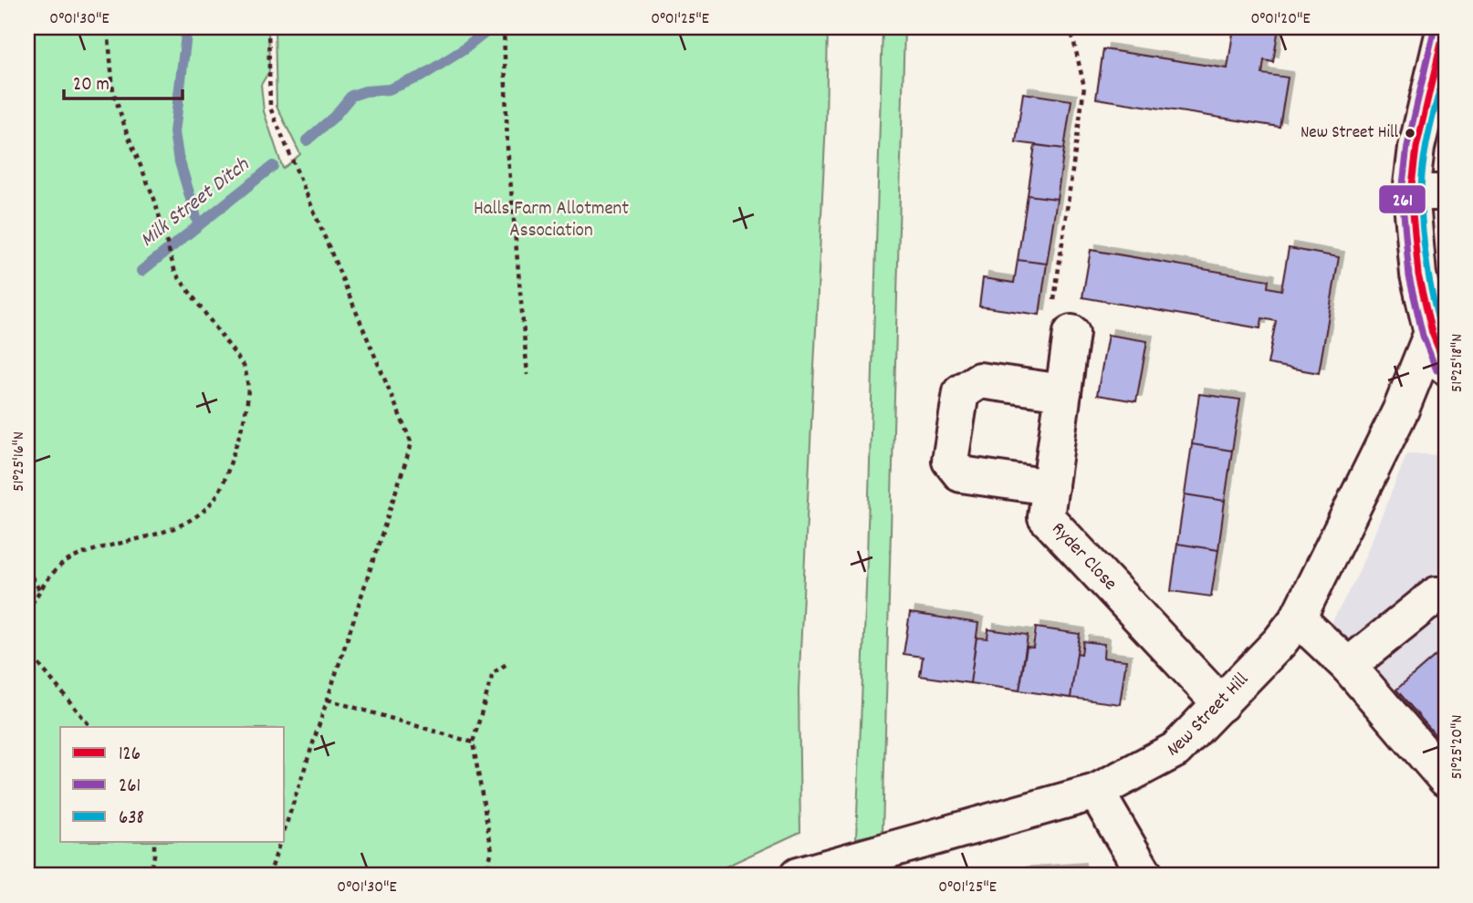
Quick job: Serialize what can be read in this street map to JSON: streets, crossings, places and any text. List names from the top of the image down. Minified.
{"streets":{"street":["Ryder Close","New Street Hill"]},"crossings":[["Ryder Close","New Street Hill"]],"water":["Milk Street Ditch"],"parks":["Halls Farm Allotment Association"],"places":["New Street Hill"],"lines":["transit line 126","transit line 261","transit line 638"],"legend":["126","261","638"],"scale_bar":"20 m","coordinates":["0°01'30\"E","0°01'25\"E","0°01'20\"E","51°25'18\"N","51°25'16\"N","51°25'20\"N"]}
